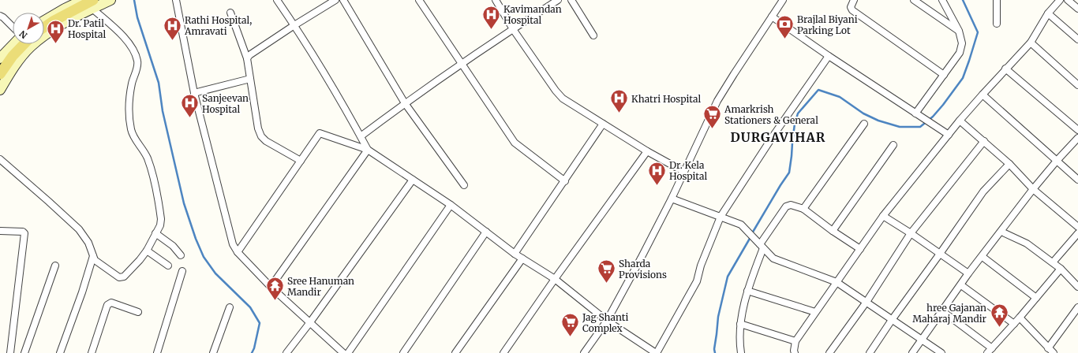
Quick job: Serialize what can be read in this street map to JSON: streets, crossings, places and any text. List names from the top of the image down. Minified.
{"districts":["DURGAVIHAR"],"places":{"hospital":["Kavimandan Hospital","Rathi Hospital, Amravati","Dr. Patil Hospital","Khatri Hospital","Sanjeevan Hospital","Dr. Kela Hospital"],"bank":["Brajlal Biyani Parking Lot"],"supermarket":["Amarkrish Stationers & General","Sharda Provisions","Jag Shanti Complex"],"temple":["Sree Hanuman Mandir","hree Gajanan Maharaj Mandir"]},"north":"bottom left"}
